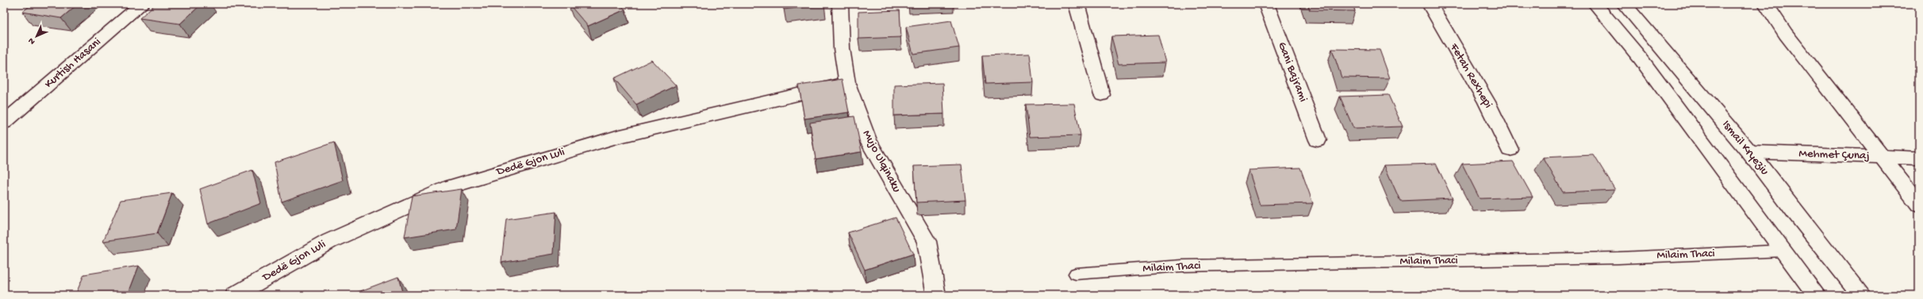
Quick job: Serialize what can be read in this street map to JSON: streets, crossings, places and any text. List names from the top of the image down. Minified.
{"streets":{"street":["Kurtish Hasani","Gani Bajrami","Fetah Rexhepi","Ismail Kryeziu","Mehmet Çunaj","Mujo Ulqinaku","Dedë Gjon Luli"],"lane":["Milaim Thaci"]},"crossings":[["Ismail Kryeziu","Mehmet Çunaj"],["Mujo Ulqinaku","Dedë Gjon Luli"]],"north":"bottom left"}
